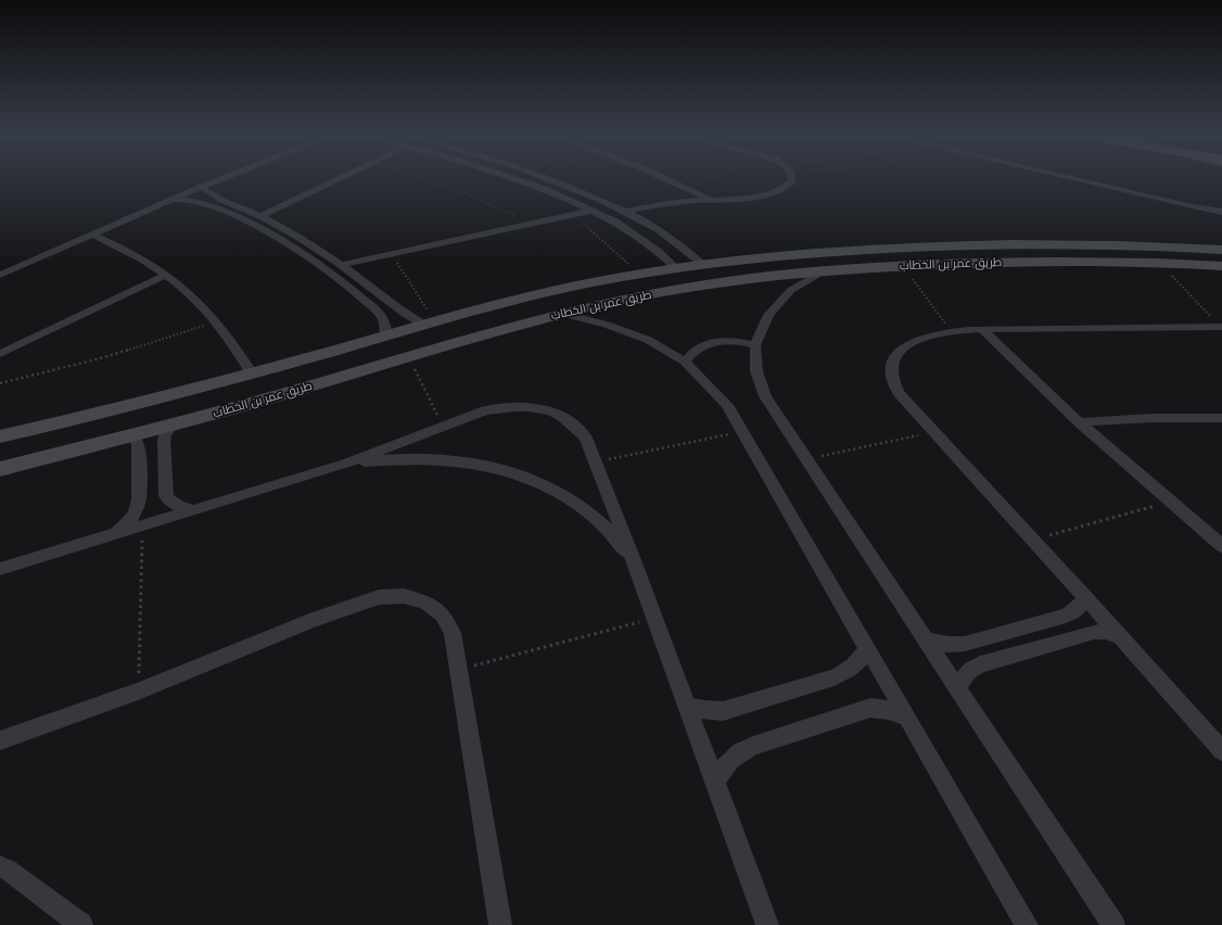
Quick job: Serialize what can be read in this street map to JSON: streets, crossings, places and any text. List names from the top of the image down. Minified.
{"streets":{"street":["طريق عمر بن الخطاب"]}}
